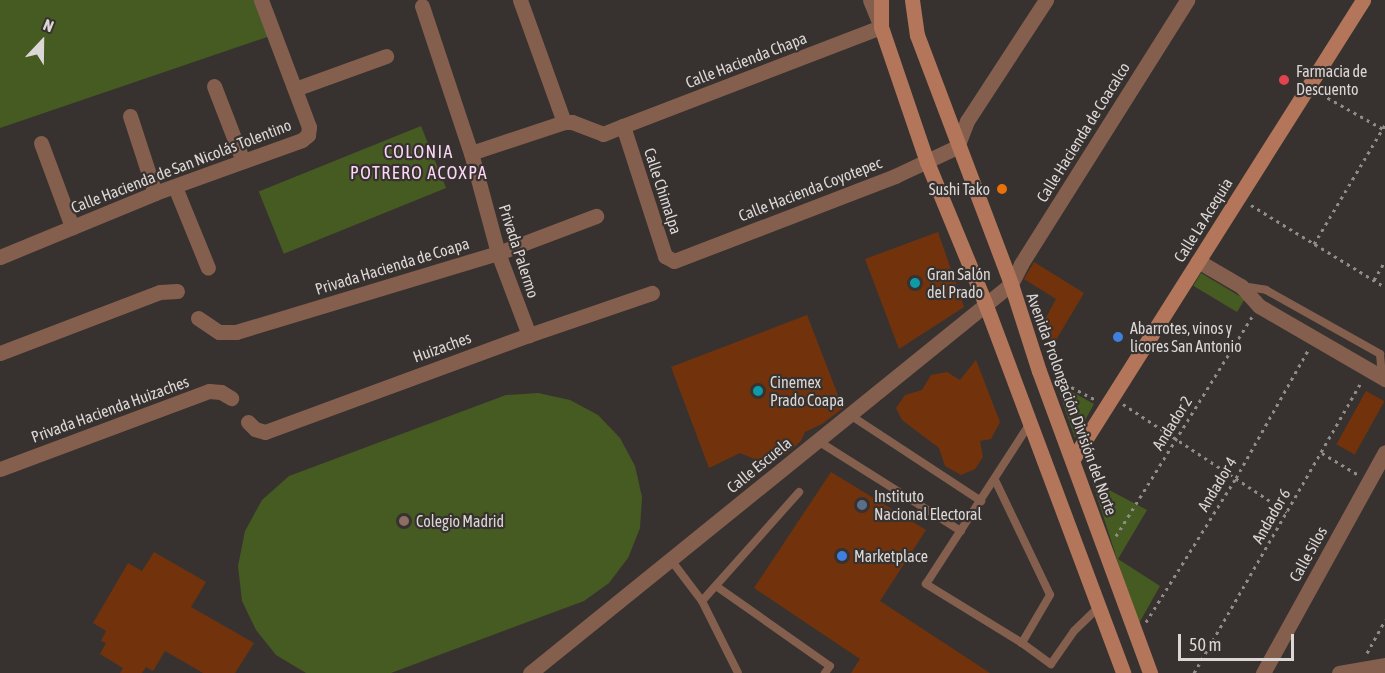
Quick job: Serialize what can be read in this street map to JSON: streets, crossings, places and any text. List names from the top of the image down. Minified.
{"streets":{"main road":["Calle La Acequia","Avenida Prolongación División del Norte"],"street":["Calle Hacienda Chapa","Calle Hacienda de Coacalco","Calle Hacienda de San Nicolás Tolentino","Calle Hacienda Coyotepec","Calle Chimalpa","Privada Palermo","Privada Hacienda de Coapa","Huizaches","Privada Hacienda Huizaches","Calle Escuela","Calle Silos"],"path":["Andador 2","Andador 4","Andador 6"]},"crossings":[["Calle Hacienda Chapa","Calle Chimalpa"],["Calle Hacienda de Coacalco","Avenida Prolongación División del Norte"],["Calle Hacienda de Coacalco","Calle Escuela"],["Calle Hacienda Coyotepec","Calle Chimalpa"],["Calle Hacienda Coyotepec","Avenida Prolongación División del Norte"],["Calle La Acequia","Avenida Prolongación División del Norte"],["Privada Palermo","Privada Hacienda de Coapa"],["Privada Palermo","Huizaches"],["Avenida Prolongación División del Norte","Andador 2"],["Avenida Prolongación División del Norte","Calle Escuela"],["Avenida Prolongación División del Norte","Andador 4"]],"districts":["COLONIA POTRERO ACOXPA"],"places":["Farmacia de Descuento","Sushi Tako","Gran Salón del Prado","Abarrotes, vinos y licores San Antonio","Cinemex Prado Coapa","Instituto Nacional Electoral","Colegio Madrid","Marketplace"],"scale_bar":"50 m","north":"top"}
